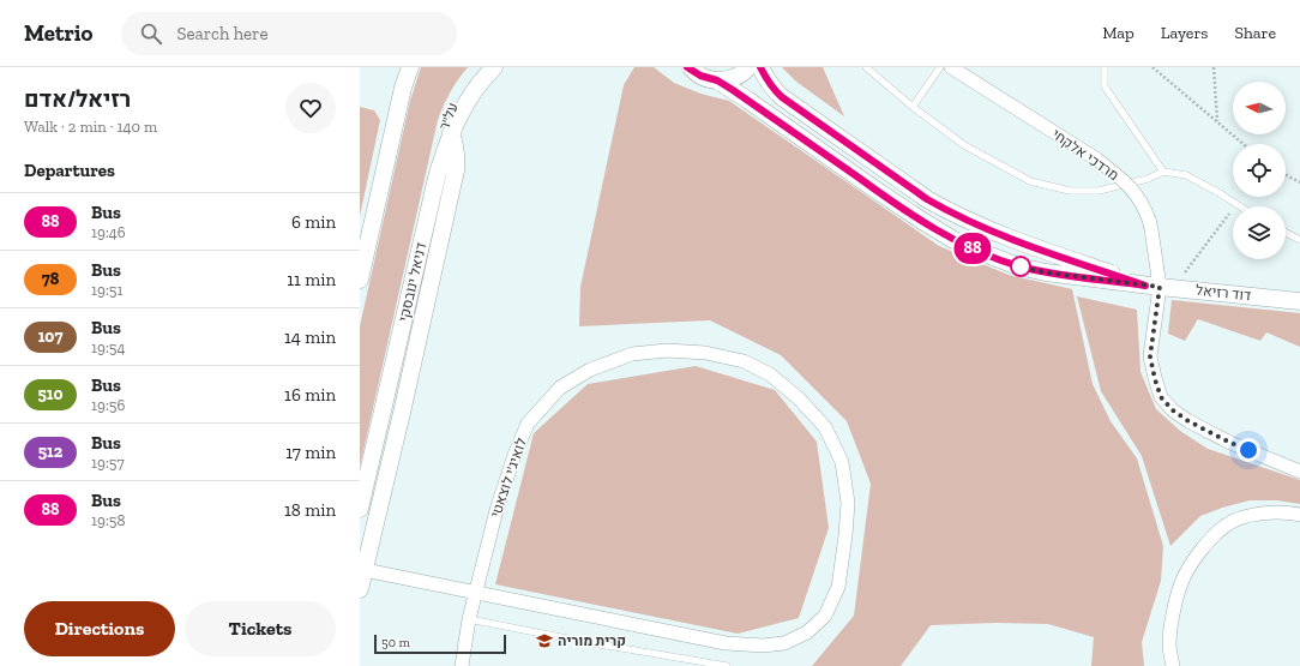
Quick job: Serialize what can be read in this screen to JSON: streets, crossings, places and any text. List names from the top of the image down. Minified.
{"streets":{"street":["על\"ר","מרדכי אלקחי","דניאל ינובסקי","דוד רזיאל","לואיג'י לוצאטי"]},"crossings":[["על\"ר","דניאל ינובסקי"],["מרדכי אלקחי","דוד רזיאל"]],"places":{"school or university":["קרית מוריה"]},"lines":["bus line 88"],"scale_bar":"50 m","north":"left","page":{"header":"Metrio","search":"Search here","nav":["Map","Layers","Share"],"heading":[["רזיאל/אדם","Walk · 2 min · 140 m"],"Departures"],"on_map":"88","list":[{"mark":"88","name":"Bus","note":"19:46","value":"6 min"},{"mark":"78","name":"Bus","note":"19:51","value":"11 min"},{"mark":"107","name":"Bus","note":"19:54","value":"14 min"},{"mark":"510","name":"Bus","note":"19:56","value":"16 min"},{"mark":"512","name":"Bus","note":"19:57","value":"17 min"},{"mark":"88","name":"Bus","note":"19:58","value":"18 min"}],"buttons":["Directions","Tickets"],"scale":"50 m"}}
